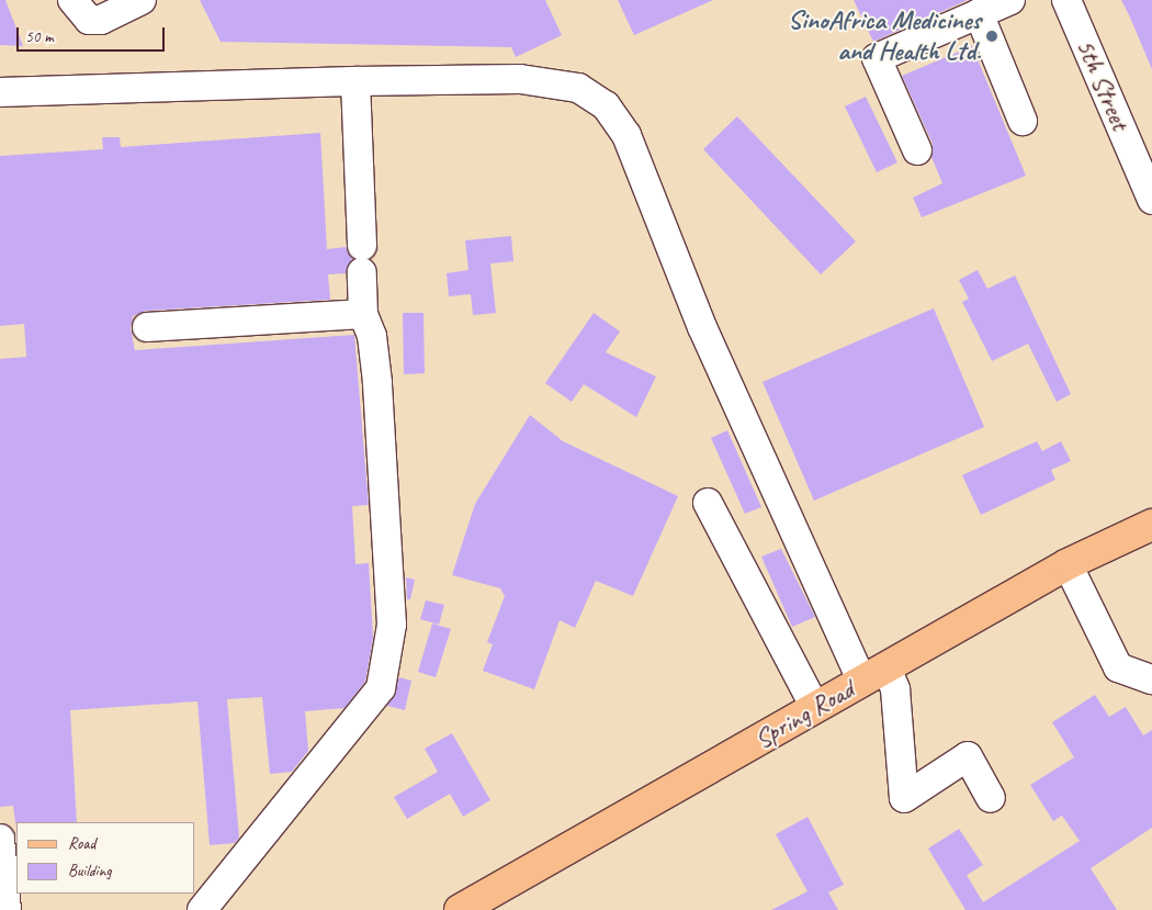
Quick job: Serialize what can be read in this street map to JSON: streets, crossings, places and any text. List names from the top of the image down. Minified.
{"streets":{"main road":["Spring Road"],"street":["5th Street"]},"places":["SinoAfrica Medicines and Health Ltd."],"legend":["Road","Building"],"scale_bar":"50 m"}
